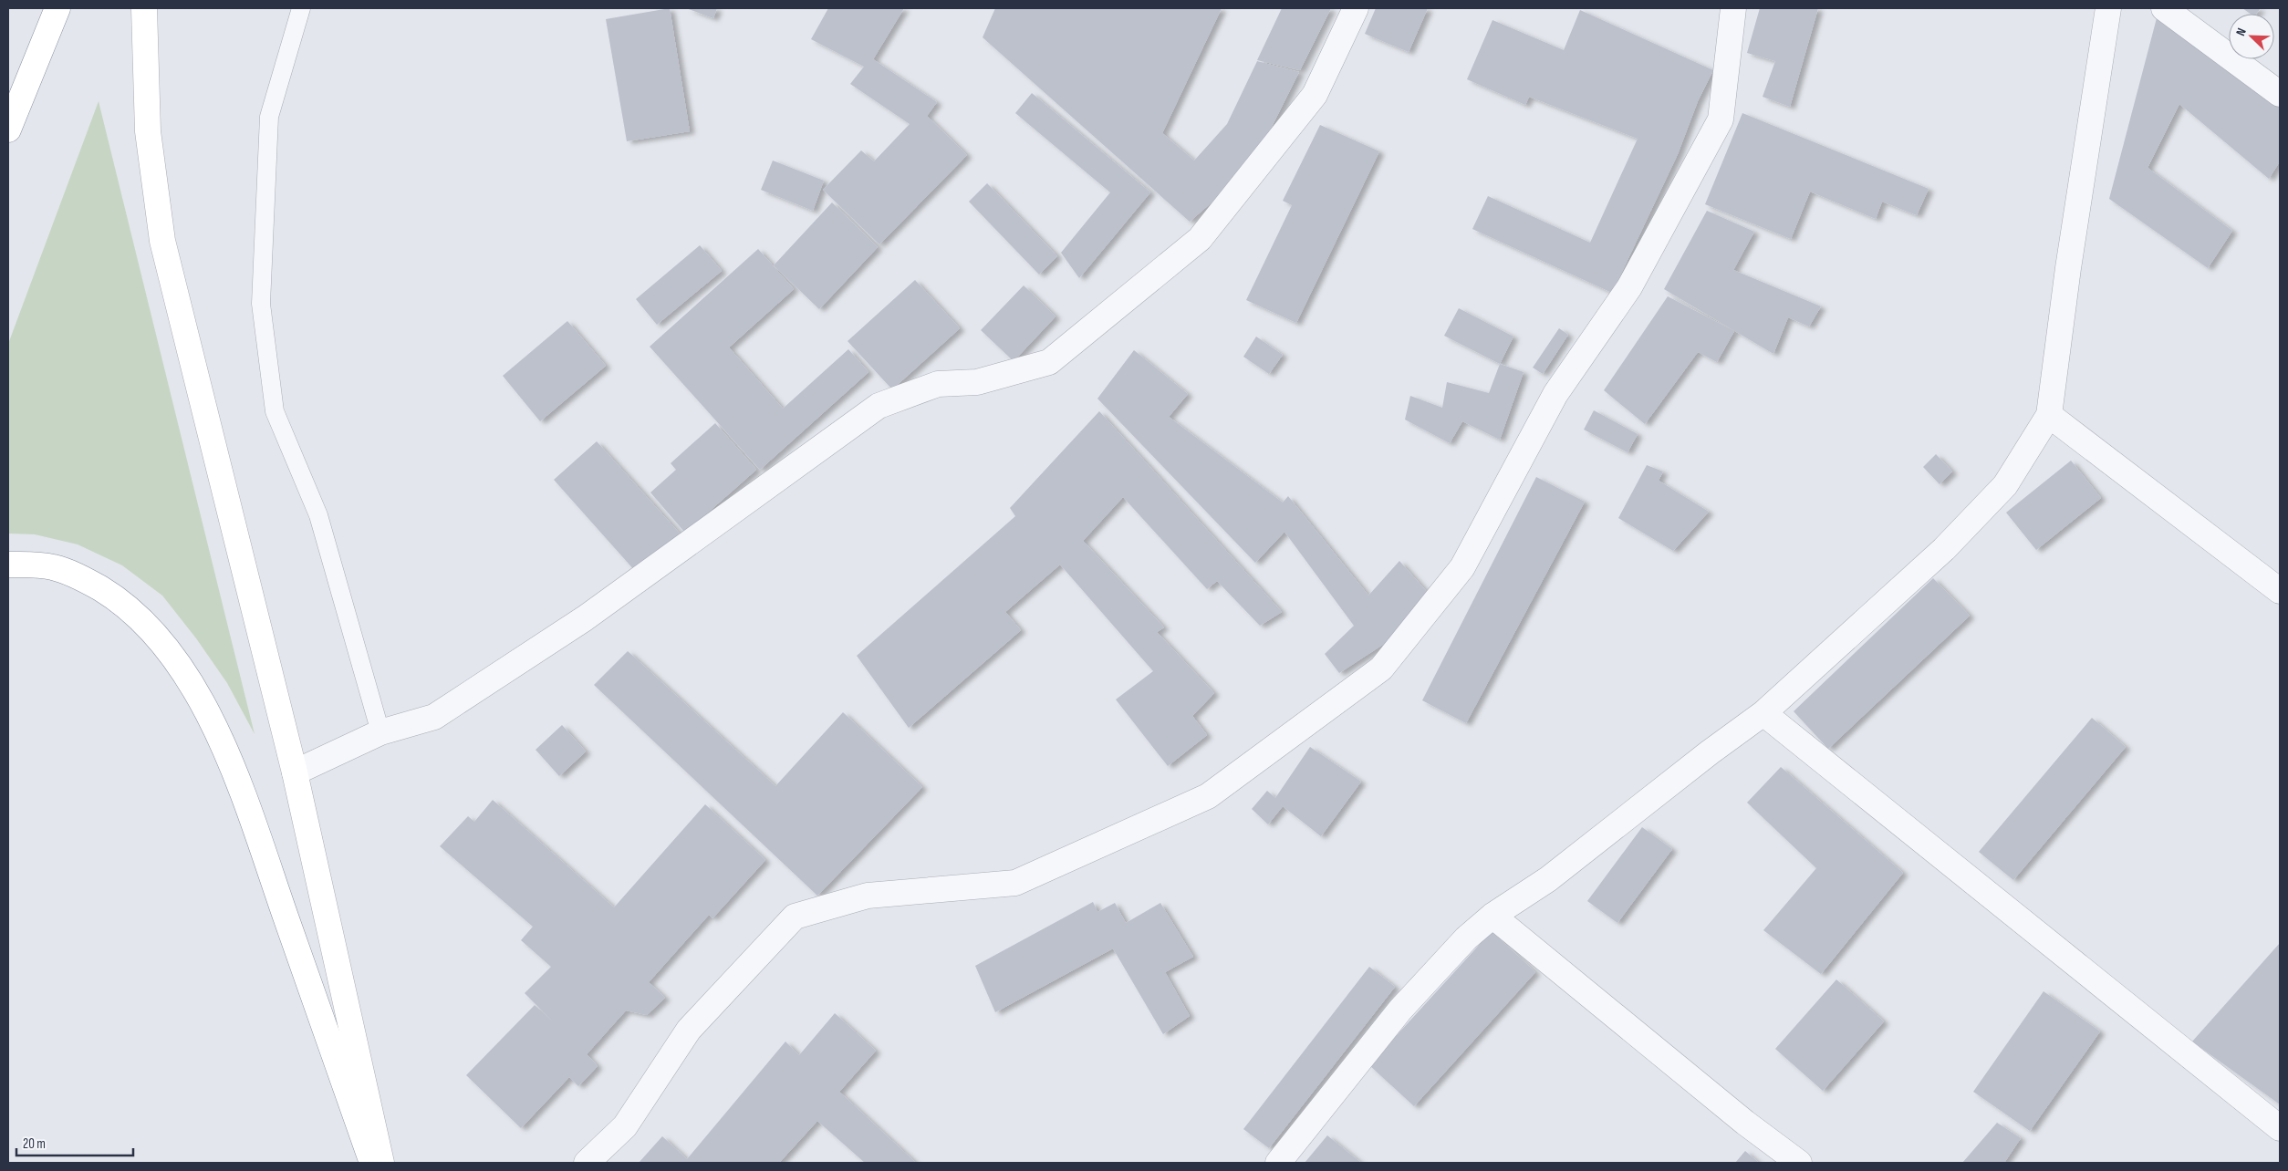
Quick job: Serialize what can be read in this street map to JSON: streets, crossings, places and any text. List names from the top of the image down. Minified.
{"scale_bar":"20 m","north":"top left"}
